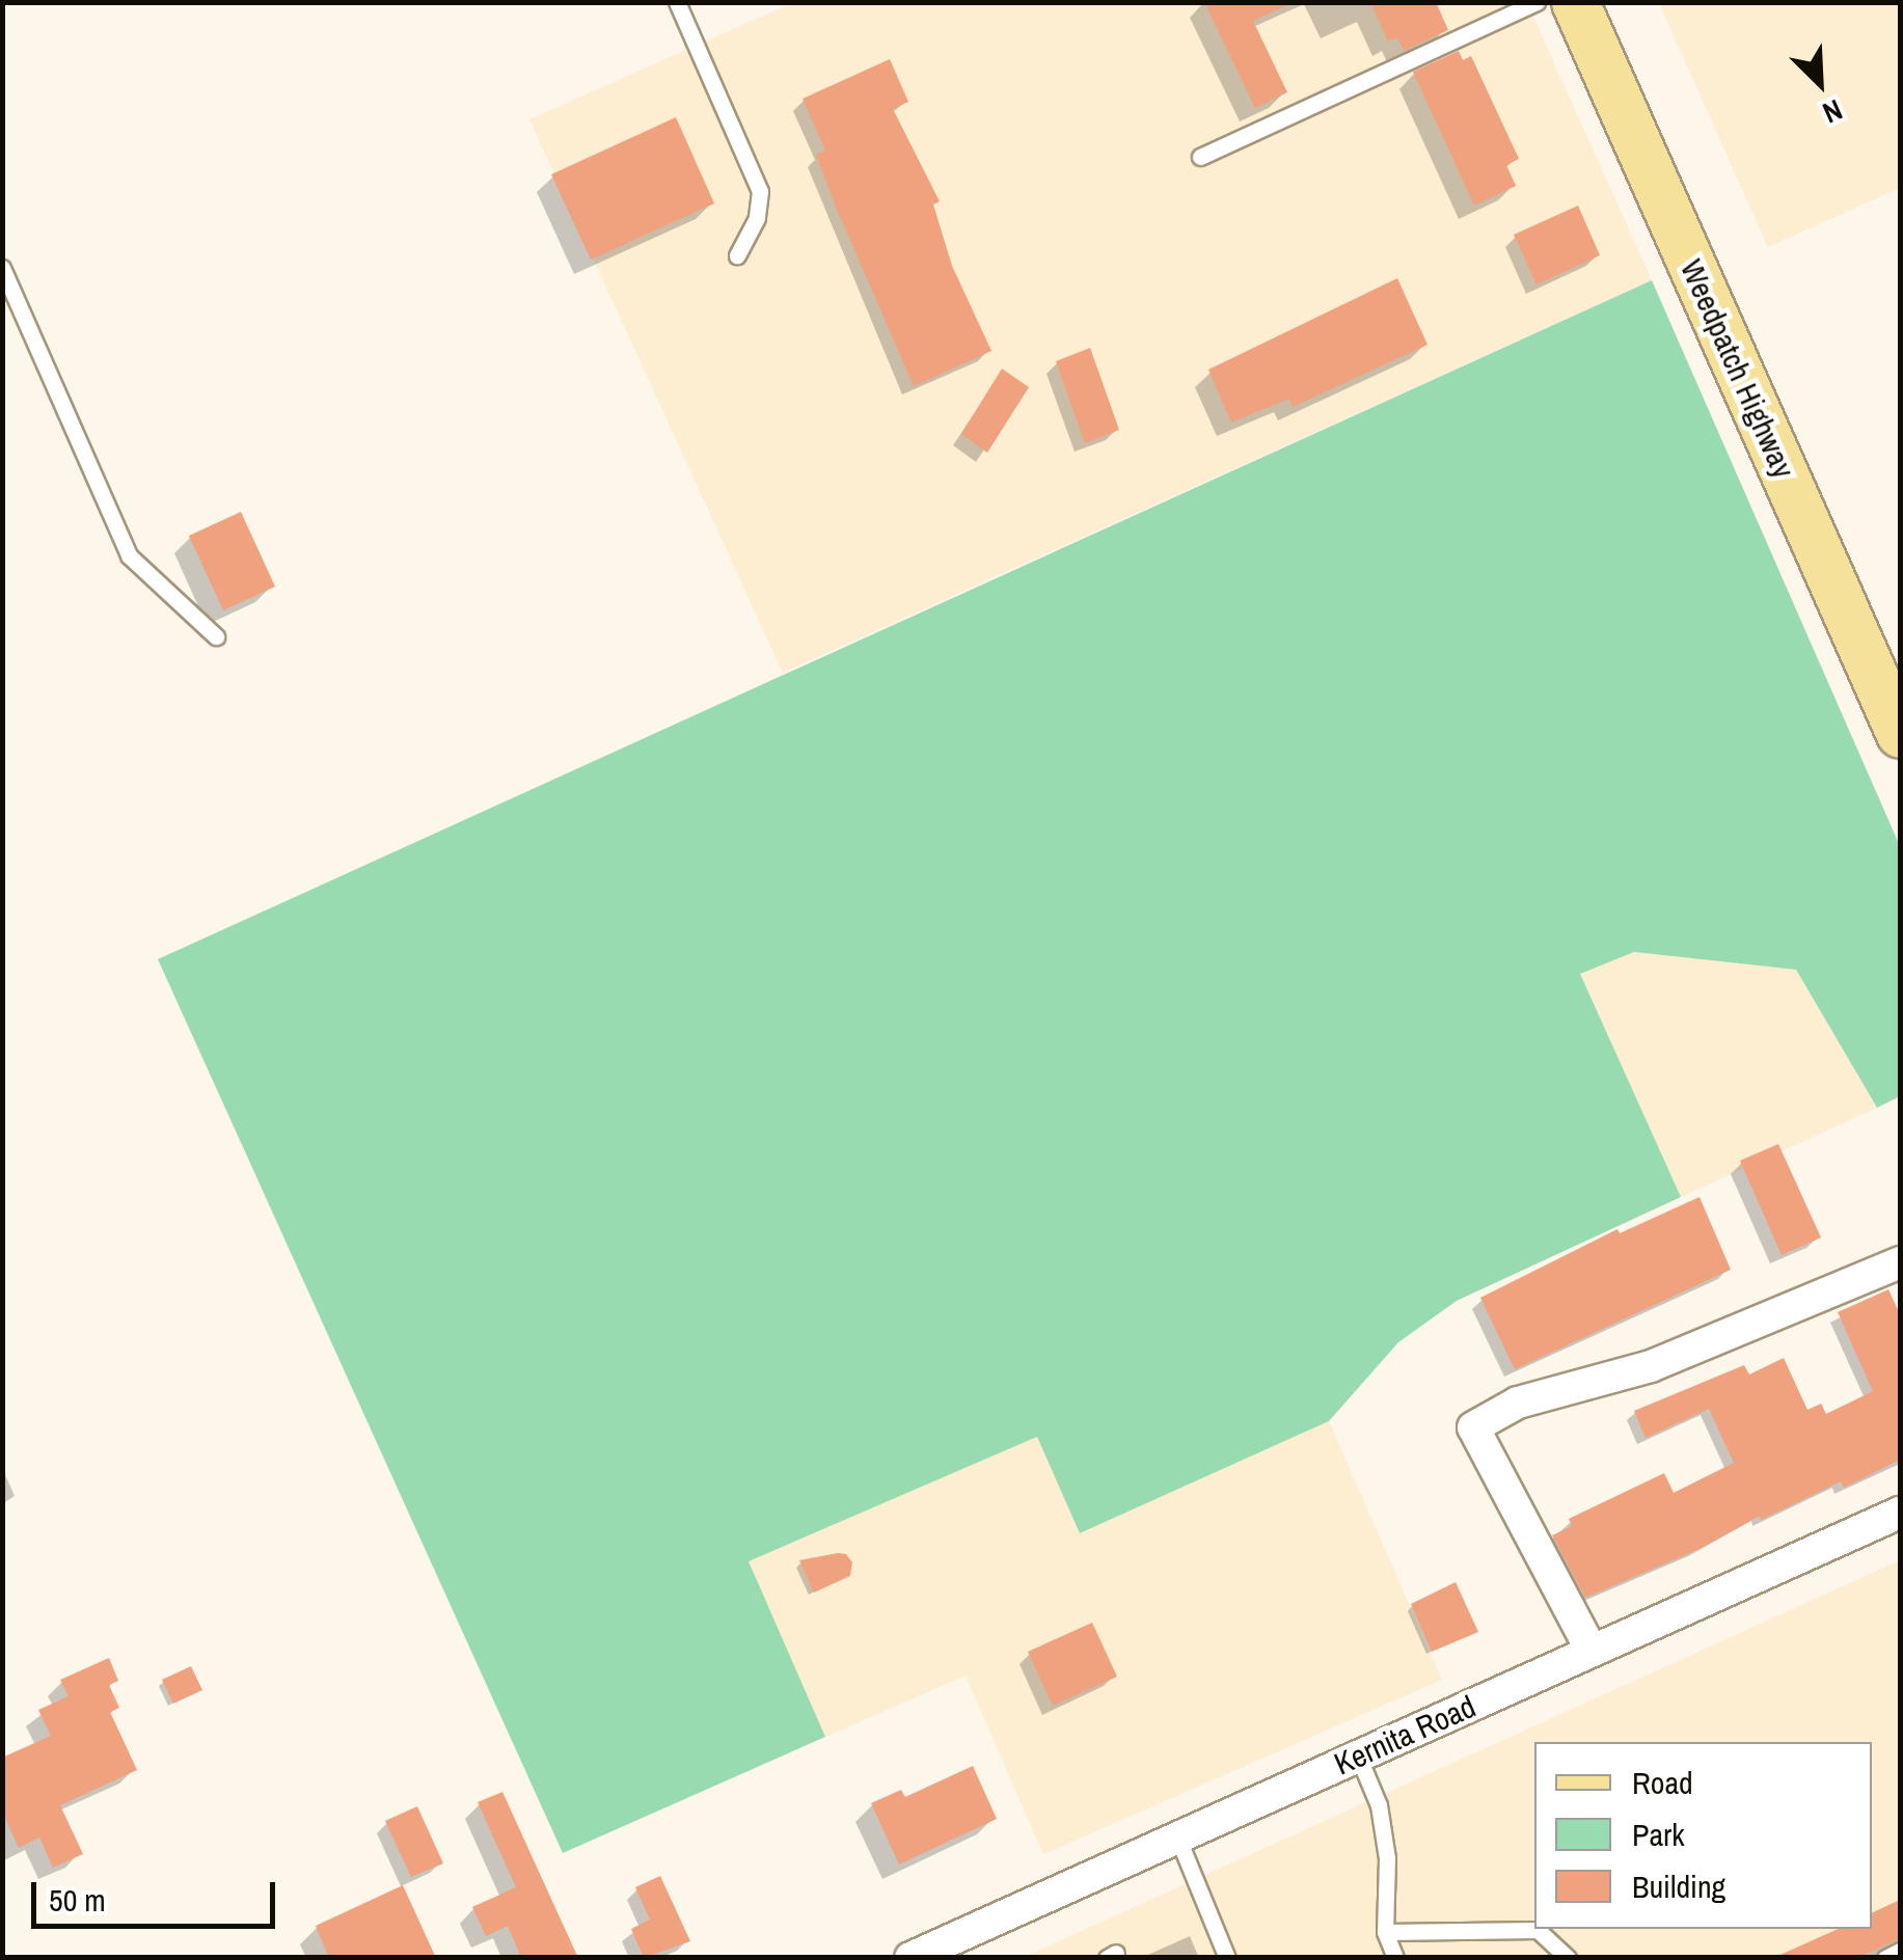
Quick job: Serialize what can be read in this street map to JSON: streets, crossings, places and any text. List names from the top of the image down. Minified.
{"streets":{"main road":["Weedpatch Highway"],"street":["Kernita Road"]},"legend":["Road","Park","Building"],"scale_bar":"50 m","north":"bottom right"}
